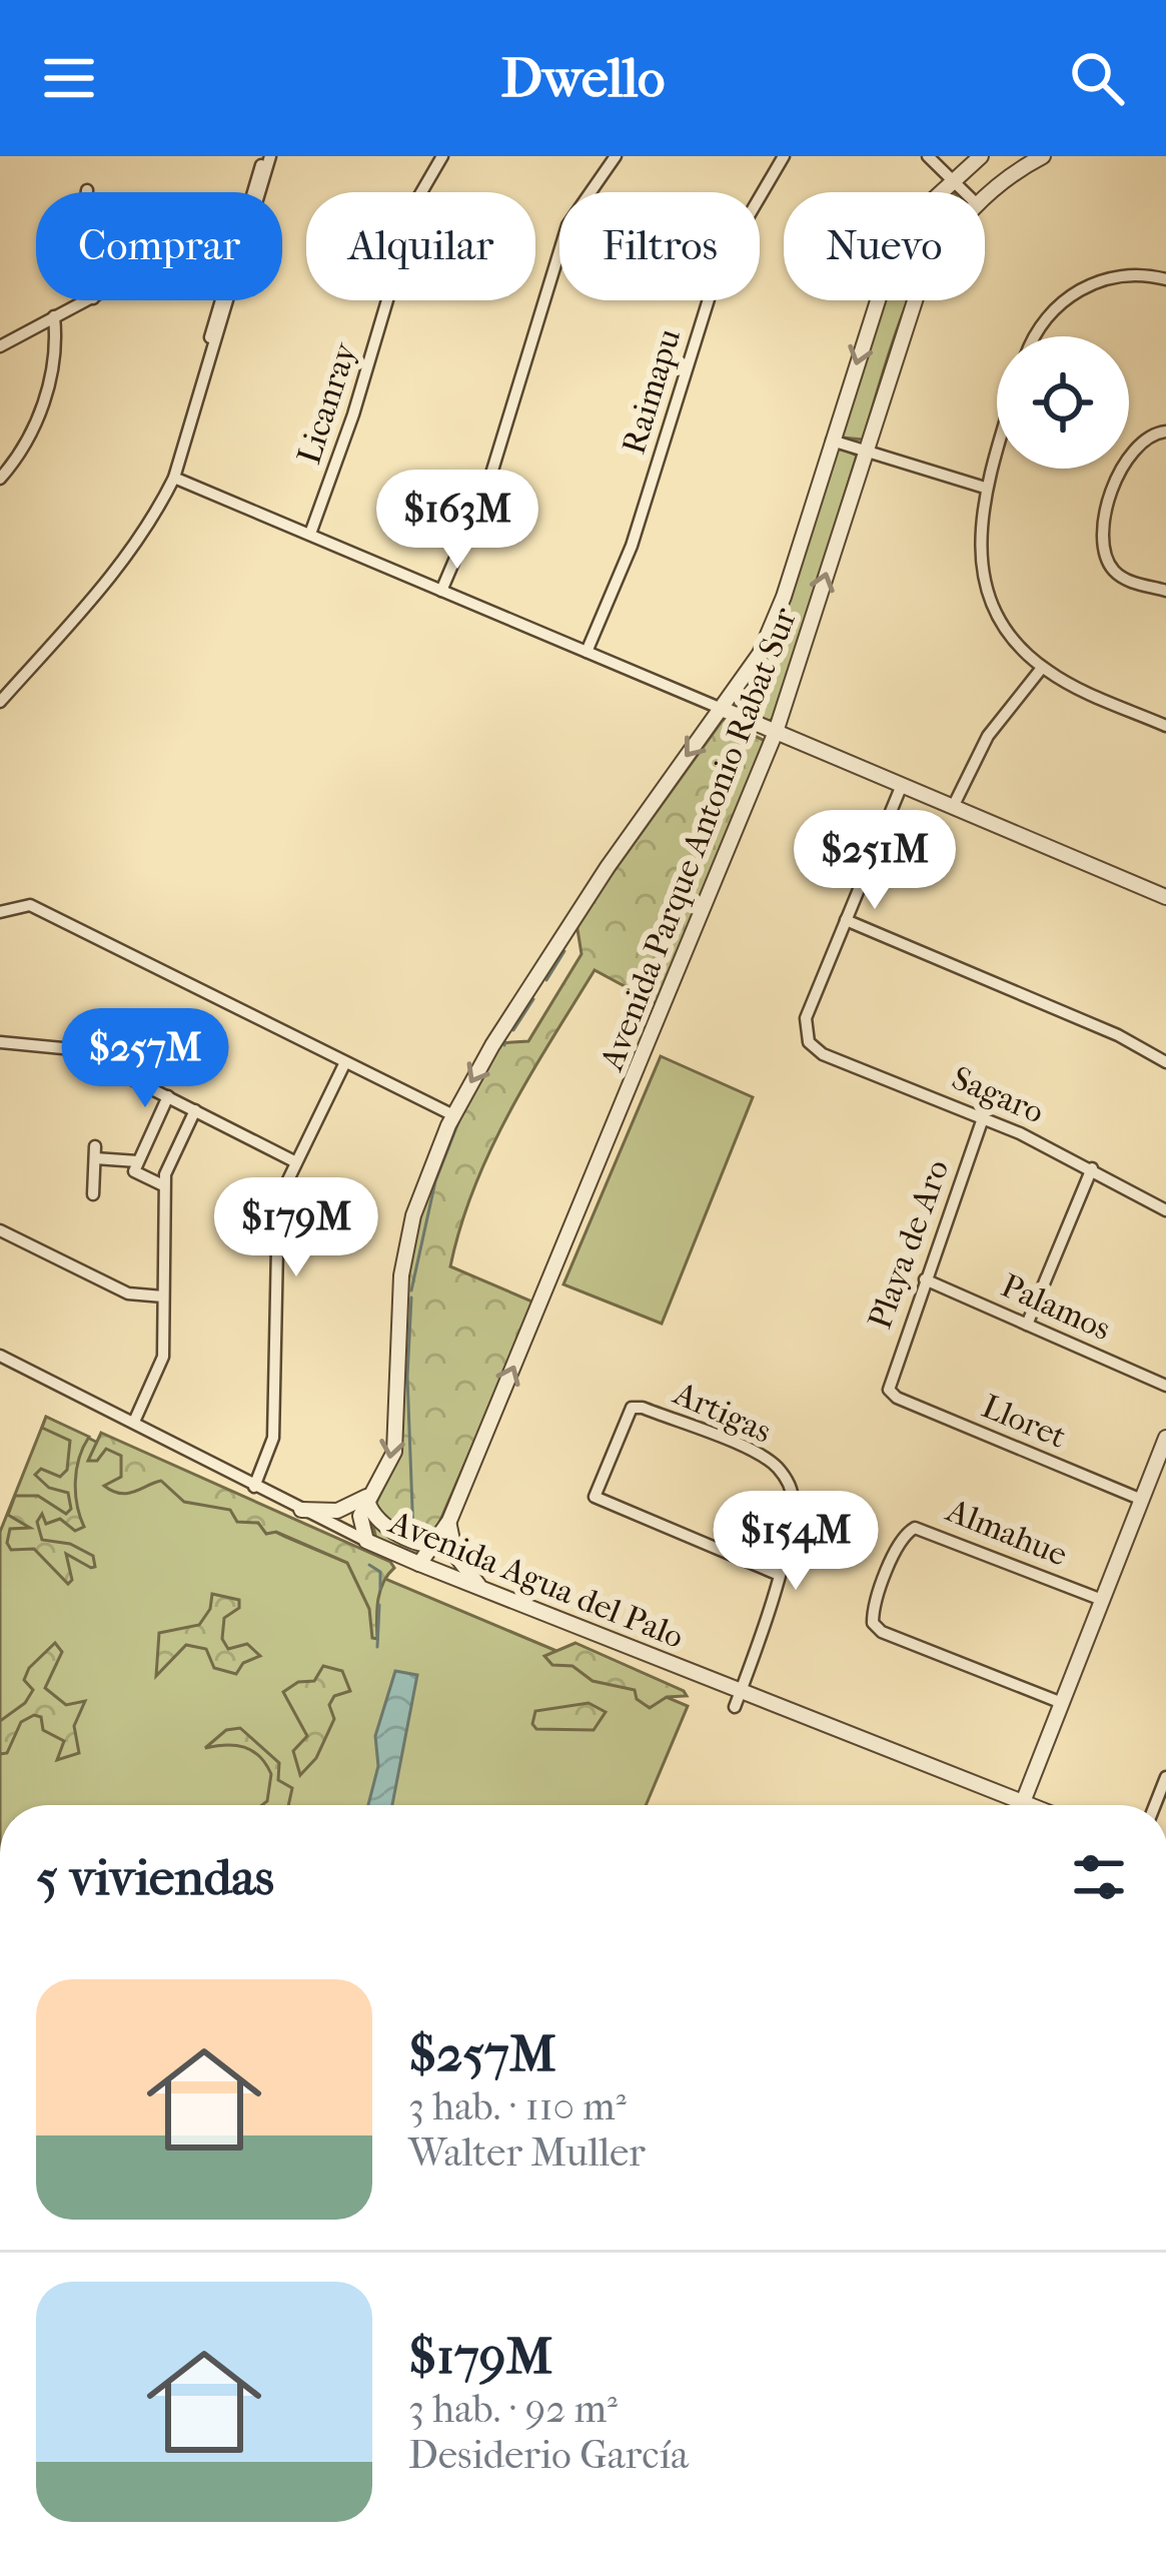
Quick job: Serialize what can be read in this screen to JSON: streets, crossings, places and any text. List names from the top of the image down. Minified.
{"streets":{"street":["Raimapu","Licanray","Avenida Parque Antonio Rabat Sur","Sagaro","Playa de Aro","Palamos","Artigas","Lloret","Almahue","Avenida Agua del Palo"]},"crossings":[["Avenida Parque Antonio Rabat Sur","Avenida Agua del Palo"],["Sagaro","Playa de Aro"],["Playa de Aro","Palamos"],["Playa de Aro","Lloret"]],"page":{"header":"Dwello","chip":["Comprar","Alquilar","Filtros","Nuevo"],"price":["$163M","$251M","$257M","$179M","$154M"],"heading":"5 viviendas","list":[{"name":"$257M","note":"3 hab. · 110 m² · Walter Muller"},{"name":"$179M","note":"3 hab. · 92 m² · Desiderio García"}]}}
